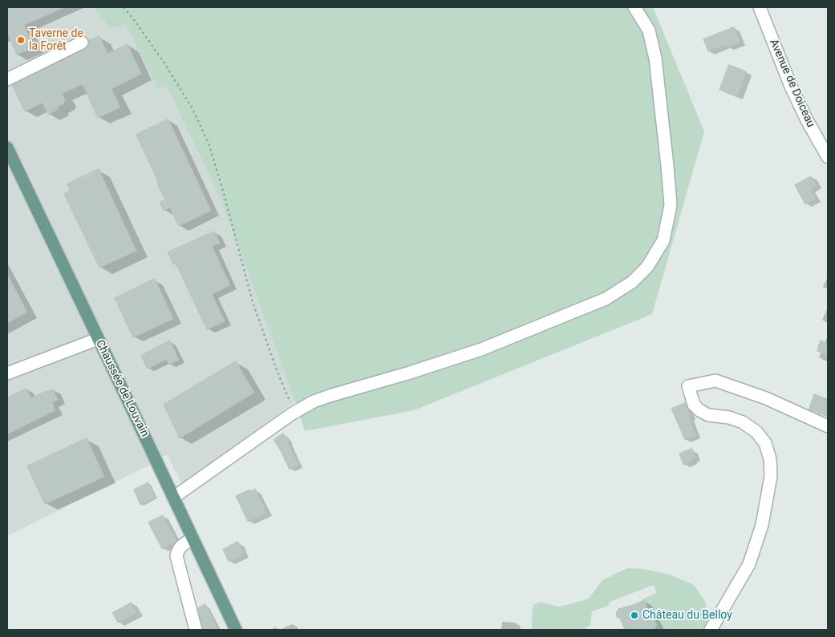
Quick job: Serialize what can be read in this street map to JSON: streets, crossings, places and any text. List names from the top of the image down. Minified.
{"streets":{"main road":["Chaussée de Louvain"],"street":["Avenue de Doiceau"]},"places":["Taverne de la Forêt","Château du Belloy"]}
